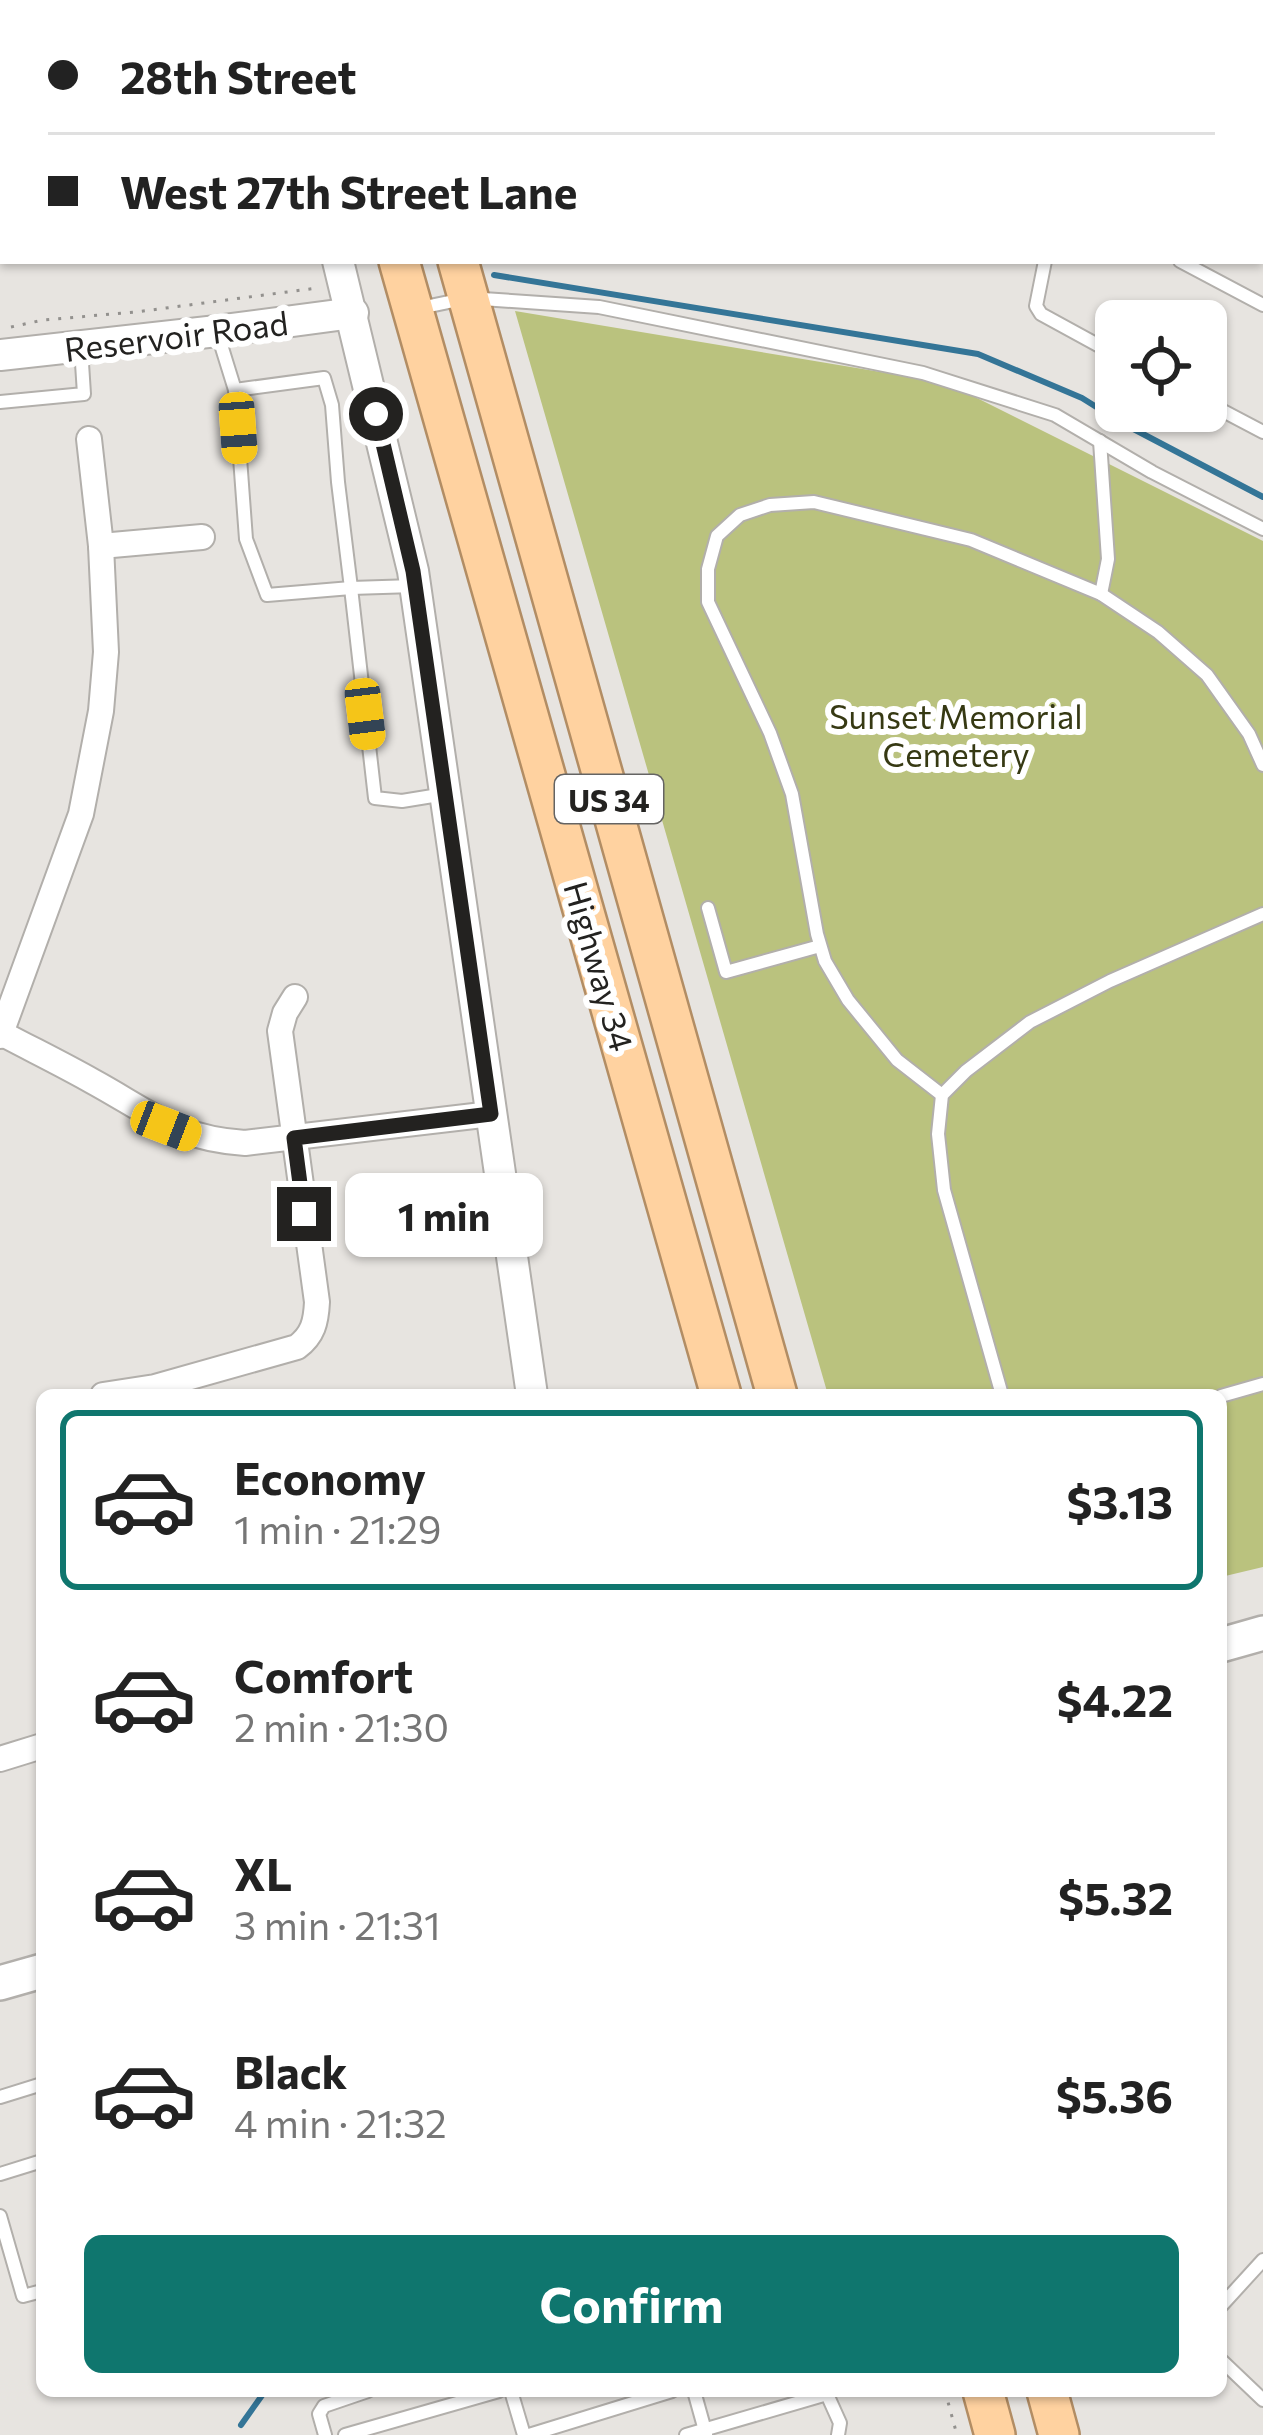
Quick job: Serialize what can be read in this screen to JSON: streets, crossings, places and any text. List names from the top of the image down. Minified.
{"streets":{"highway":["US 34","Highway 34"],"street":["Reservoir Road"]},"parks":["Sunset Memorial Cemetery"],"page":{"banner":["28th Street","West 27th Street Lane"],"bubble":"1 min","list":[{"name":"Economy","note":"1 min · 21:29","value":"$3.13"},{"name":"Comfort","note":"2 min · 21:30","value":"$4.22"},{"name":"XL","note":"3 min · 21:31","value":"$5.32"},{"name":"Black","note":"4 min · 21:32","value":"$5.36"}],"buttons":"Confirm"}}
